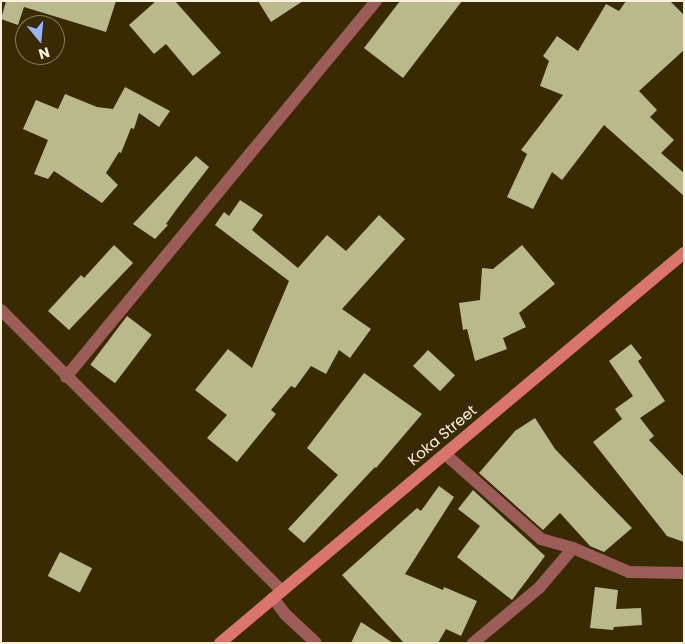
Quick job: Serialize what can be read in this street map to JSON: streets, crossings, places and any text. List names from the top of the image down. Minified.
{"streets":{"main road":["Koka Street"]},"north":"bottom"}
